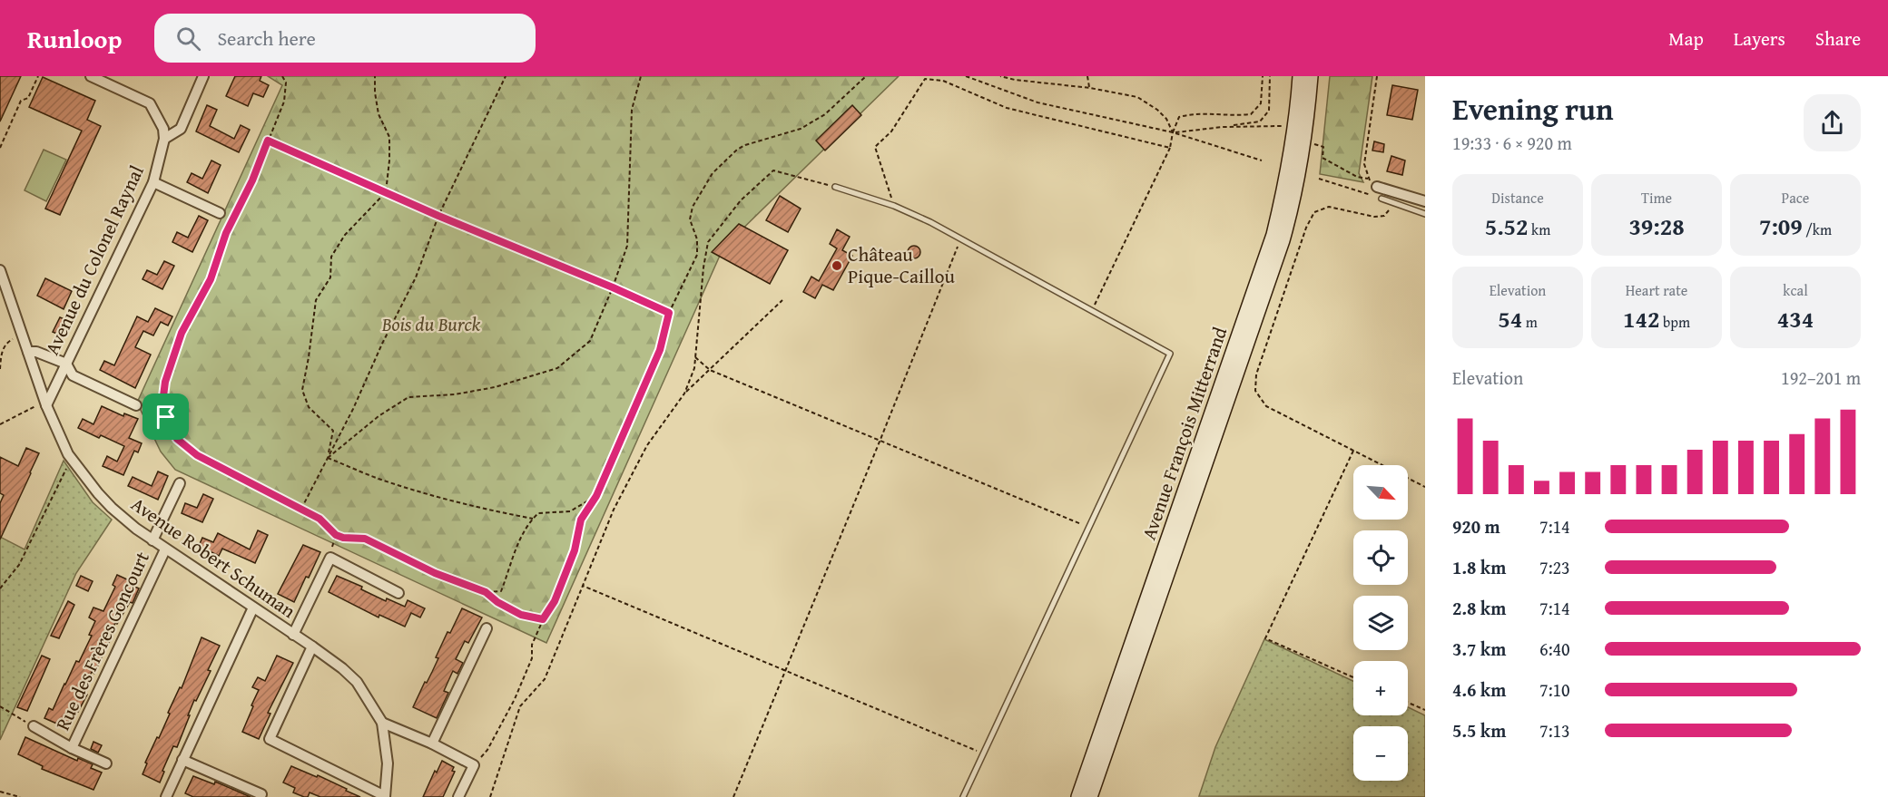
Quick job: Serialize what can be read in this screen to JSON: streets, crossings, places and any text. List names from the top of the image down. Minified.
{"streets":{"main road":["Avenue François Mitterrand"],"street":["Avenue du Colonel Raynal","Avenue Robert Schuman","Rue des Frères Goncourt"]},"crossings":[["Avenue du Colonel Raynal","Avenue Robert Schuman"],["Avenue Robert Schuman","Rue des Frères Goncourt"]],"parks":["Bois du Burck"],"places":["Château Pique-Caillou"],"north":"bottom right","page":{"header":"Runloop","search":"Search here","nav":["Map","Layers","Share"],"heading":["Evening run","19:33 · 6 × 920 m"],"stats":[["Distance","5.52 km"],["Time","39:28"],["Pace","7:09 /km"],["Elevation","54 m"],["Heart rate","142 bpm"],["kcal","434"]],"chart":["Elevation","192–201 m"],"map_buttons":["+","−"],"list":[{"name":"920 m","note":"7:14"},{"name":"1.8 km","note":"7:23"},{"name":"2.8 km","note":"7:14"},{"name":"3.7 km","note":"6:40"},{"name":"4.6 km","note":"7:10"},{"name":"5.5 km","note":"7:13"}]}}
